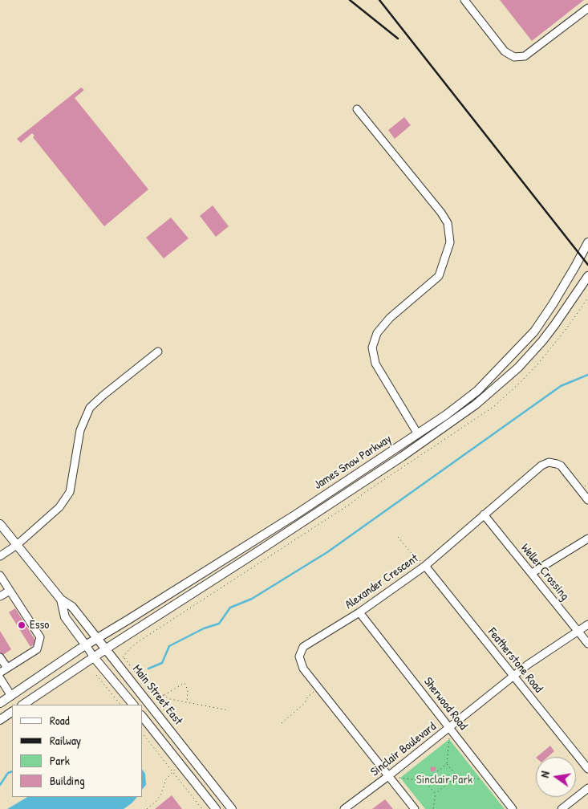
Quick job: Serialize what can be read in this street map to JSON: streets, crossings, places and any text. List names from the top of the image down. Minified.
{"streets":{"main road":["James Snow Parkway","Main Street East"],"street":["Weller Crossing","Alexander Crescent","Featherstone Road","Sherwood Road","Sinclair Boulevard"]},"crossings":[["James Snow Parkway","Main Street East"],["Weller Crossing","Alexander Crescent"],["Weller Crossing","Sinclair Boulevard"],["Alexander Crescent","Featherstone Road"],["Alexander Crescent","Sherwood Road"],["Alexander Crescent","Sinclair Boulevard"],["Featherstone Road","Sinclair Boulevard"],["Sherwood Road","Sinclair Boulevard"]],"parks":["Sinclair Park"],"places":["Esso"],"legend":["Road","Railway","Park","Building"],"north":"left"}
